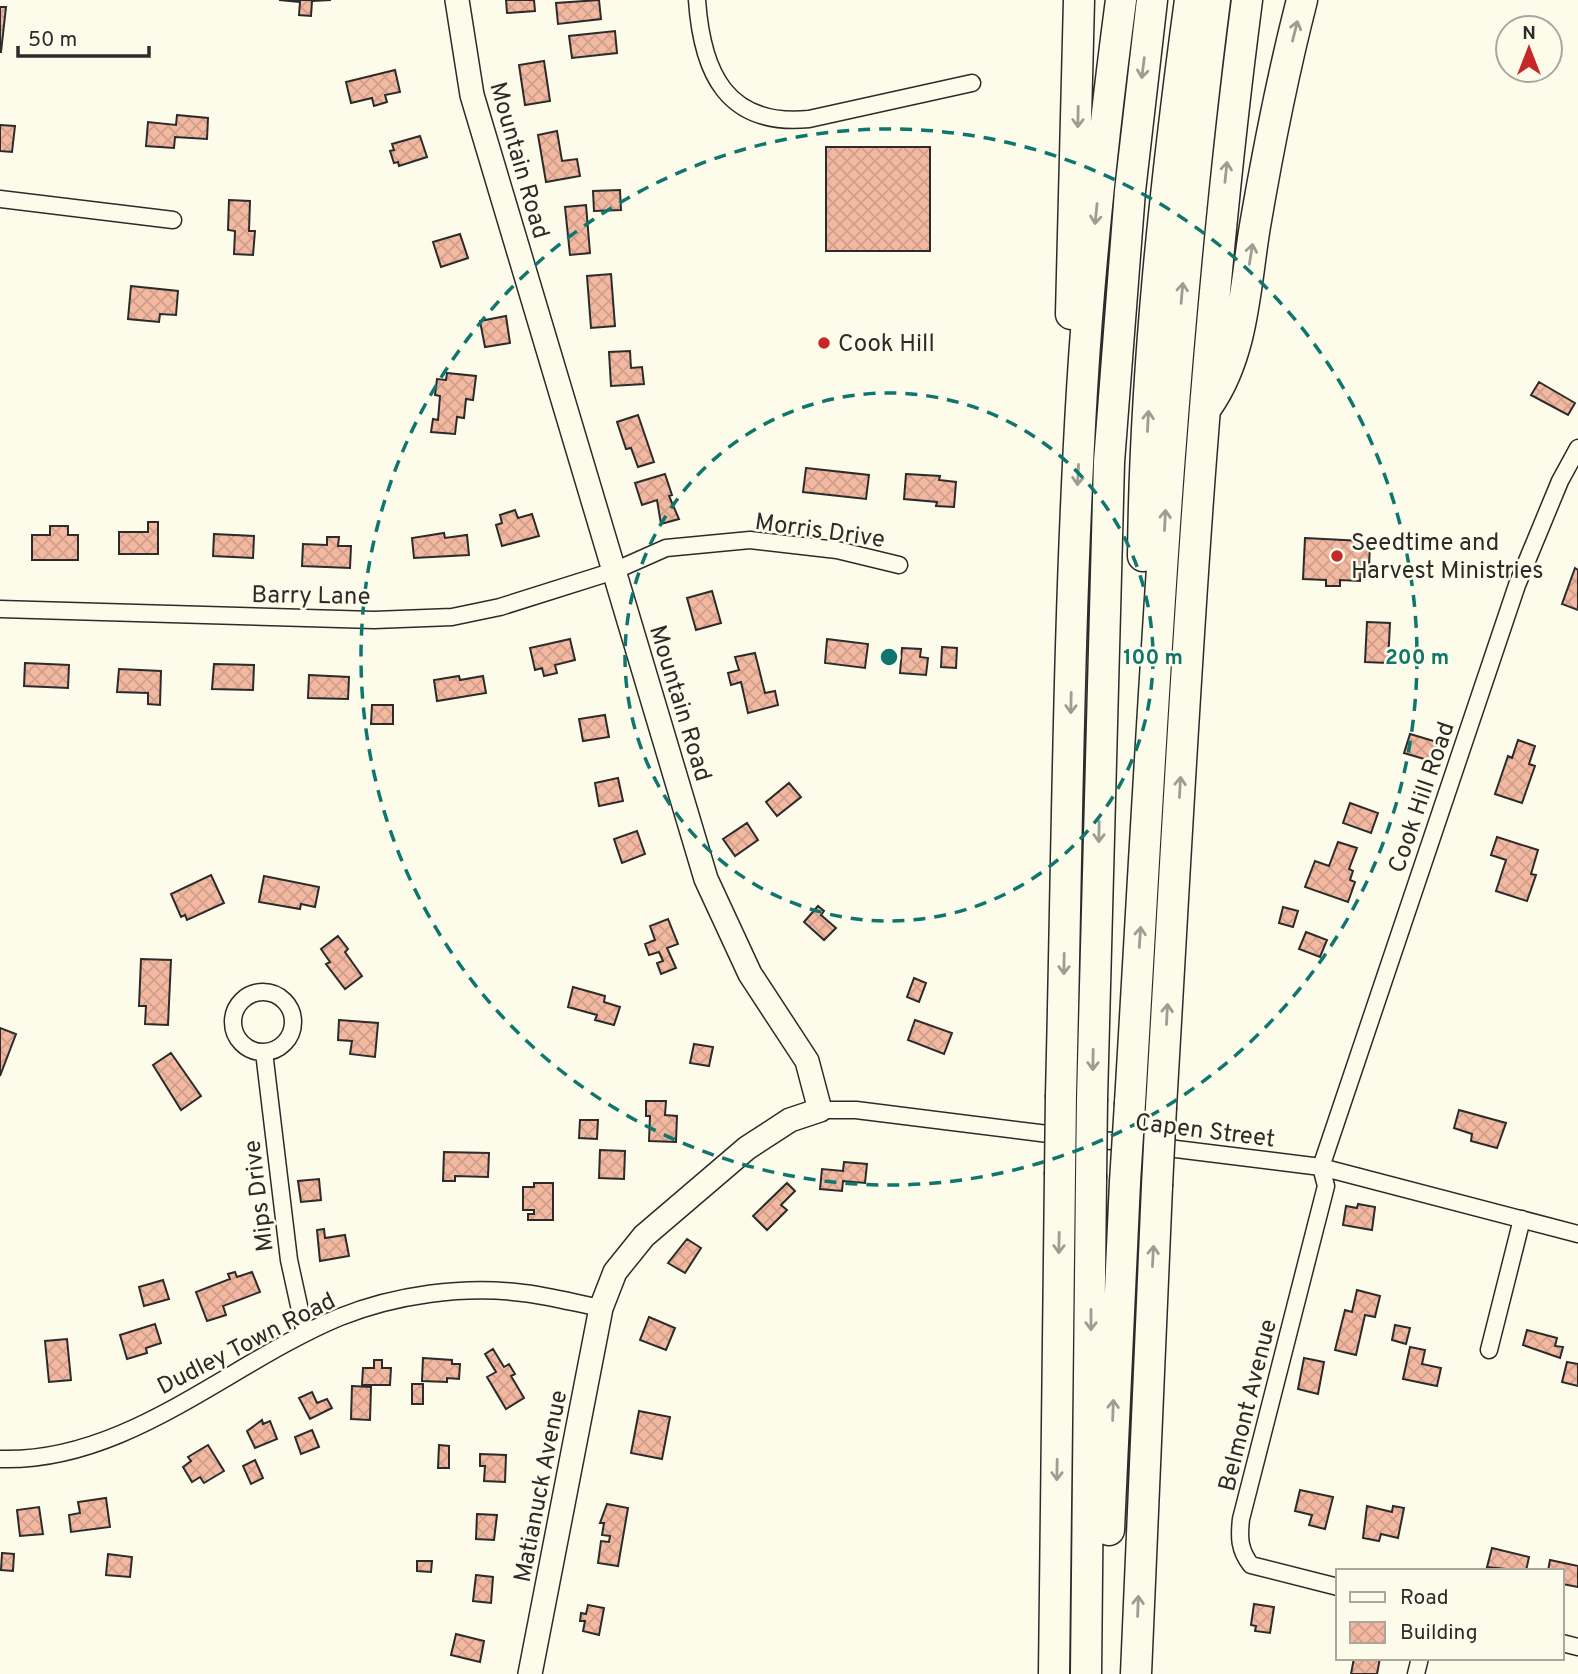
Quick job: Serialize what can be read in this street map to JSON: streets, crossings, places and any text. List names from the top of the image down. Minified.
{"streets":{"street":["Mountain Road","Morris Drive","Barry Lane","Cook Hill Road","Capen Street","Mips Drive","Dudley Town Road","Belmont Avenue","Matianuck Avenue"]},"crossings":[["Mountain Road","Morris Drive"],["Mountain Road","Barry Lane"],["Mountain Road","Capen Street"],["Morris Drive","Barry Lane"],["Cook Hill Road","Capen Street"],["Cook Hill Road","Belmont Avenue"],["Capen Street","Belmont Avenue"],["Mips Drive","Dudley Town Road"],["Dudley Town Road","Matianuck Avenue"]],"places":["Cook Hill","Seedtime and Harvest Ministries"],"legend":["Road","Building"],"scale_bar":"50 m","north":"top","rings":["100 m","200 m"]}
